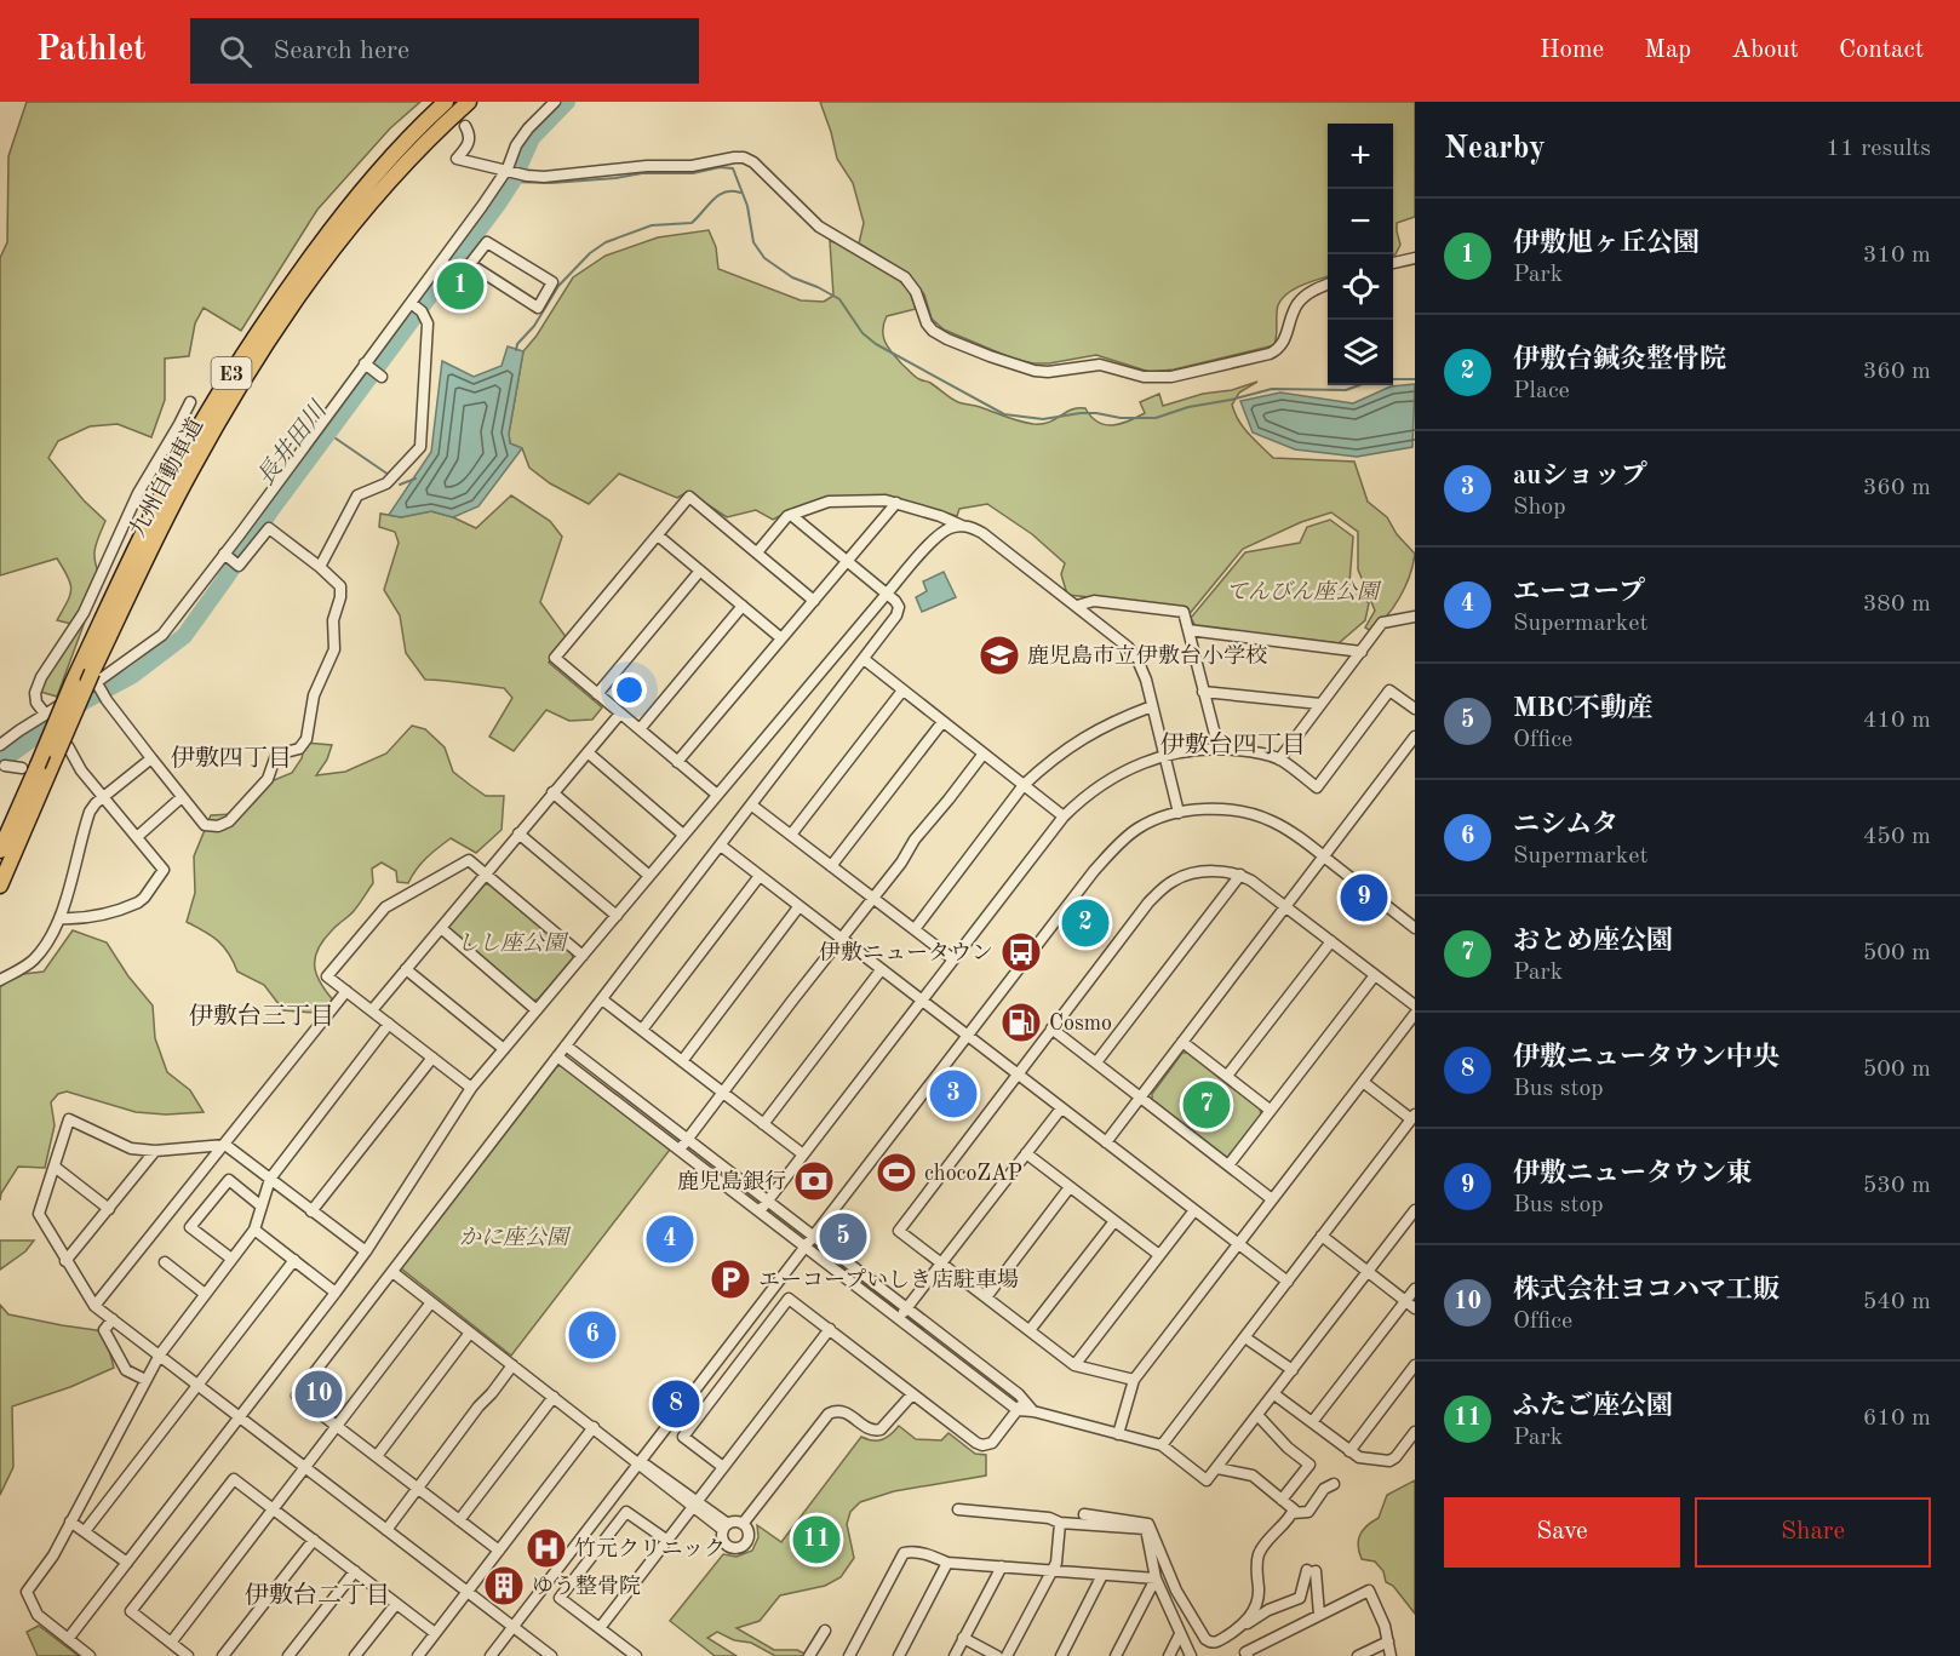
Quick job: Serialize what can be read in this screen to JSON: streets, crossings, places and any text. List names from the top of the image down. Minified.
{"streets":{"highway":["E3","九州自動車道"]},"districts":["伊敷台四丁目","伊敷四丁目","伊敷台三丁目","伊敷台二丁目"],"water":["長井田川"],"parks":["てんびん座公園","しし座公園","かに座公園"],"places":{"school or university":["鹿児島市立伊敷台小学校"],"bus stop":["伊敷ニュータウン"],"fuel station":["Cosmo"],"sports":["chocoZAP"],"bank":["鹿児島銀行"],"parking":["エーコープいしき店駐車場"],"hospital":["竹元クリニック"],"building":["ゆう整骨院"]},"page":{"header":"Pathlet","search":"Search here","nav":["Home","Map","About","Contact"],"heading":["Nearby","11 results"],"map_buttons":["+","−"],"list":[{"mark":"1","name":"伊敷旭ヶ丘公園","note":"Park","value":"310 m"},{"mark":"2","name":"伊敷台鍼灸整骨院","note":"Place","value":"360 m"},{"mark":"3","name":"auショップ","note":"Shop","value":"360 m"},{"mark":"4","name":"エーコープ","note":"Supermarket","value":"380 m"},{"mark":"5","name":"MBC不動産","note":"Office","value":"410 m"},{"mark":"6","name":"ニシムタ","note":"Supermarket","value":"450 m"},{"mark":"7","name":"おとめ座公園","note":"Park","value":"500 m"},{"mark":"8","name":"伊敷ニュータウン中央","note":"Bus stop","value":"500 m"},{"mark":"9","name":"伊敷ニュータウン東","note":"Bus stop","value":"530 m"},{"mark":"10","name":"株式会社ヨコハマ工販","note":"Office","value":"540 m"},{"mark":"11","name":"ふたご座公園","note":"Park","value":"610 m"}],"pins":["1","9","2","3","7","5","4","6","10","8","11"],"buttons":["Save","Share"]}}
